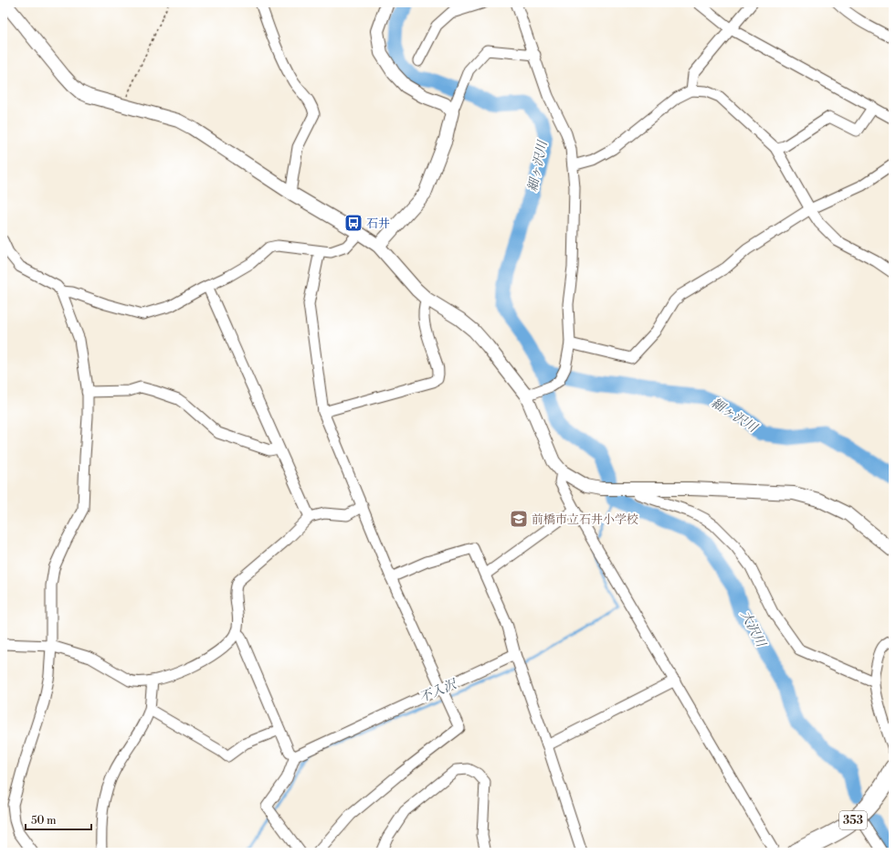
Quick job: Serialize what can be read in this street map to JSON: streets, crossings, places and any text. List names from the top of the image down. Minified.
{"streets":{"highway":["353"]},"water":["細ヶ沢川","大沢川","不入沢"],"places":{"bus stop":["石井"],"school or university":["前橋市立石井小学校"]},"scale_bar":"50 m"}
